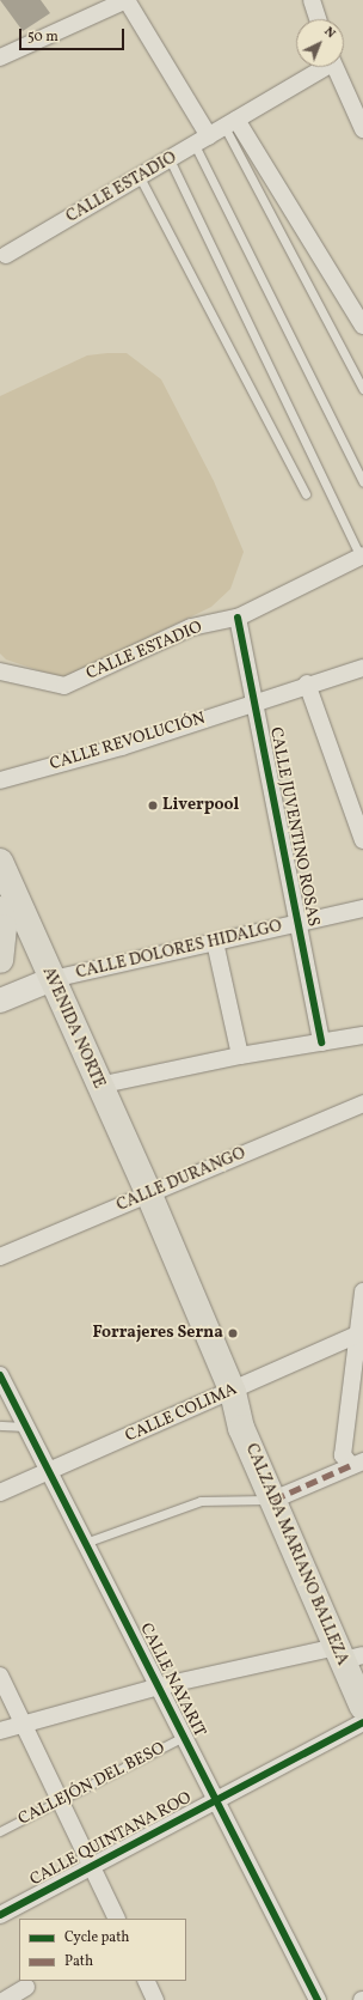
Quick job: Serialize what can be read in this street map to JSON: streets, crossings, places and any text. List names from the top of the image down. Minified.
{"streets":{"main road":["AVENIDA NORTE","CALZADA MARIANO BALLEZA"],"street":["CALLE ESTADIO","CALLE REVOLUCIÓN","CALLE JUVENTINO ROSAS","CALLE DOLORES HIDALGO","CALLE DURANGO","CALLE COLIMA","CALLE NAYARIT","CALLE QUINTANA ROO"],"lane":["CALLEJÓN DEL BESO"]},"crossings":[["CALLE ESTADIO","CALLE JUVENTINO ROSAS"],["CALLE REVOLUCIÓN","CALLE JUVENTINO ROSAS"],["CALLE JUVENTINO ROSAS","CALLE DOLORES HIDALGO"],["CALLE DOLORES HIDALGO","AVENIDA NORTE"],["AVENIDA NORTE","CALLE DURANGO"],["AVENIDA NORTE","CALZADA MARIANO BALLEZA"],["CALLE DURANGO","CALZADA MARIANO BALLEZA"],["CALLE COLIMA","CALZADA MARIANO BALLEZA"],["CALLE COLIMA","CALLE NAYARIT"],["CALLE NAYARIT","CALLEJÓN DEL BESO"],["CALLE NAYARIT","CALLE QUINTANA ROO"]],"places":["Liverpool","Forrajeres Serna"],"legend":["Cycle path","Path"],"scale_bar":"50 m","north":"top right"}
